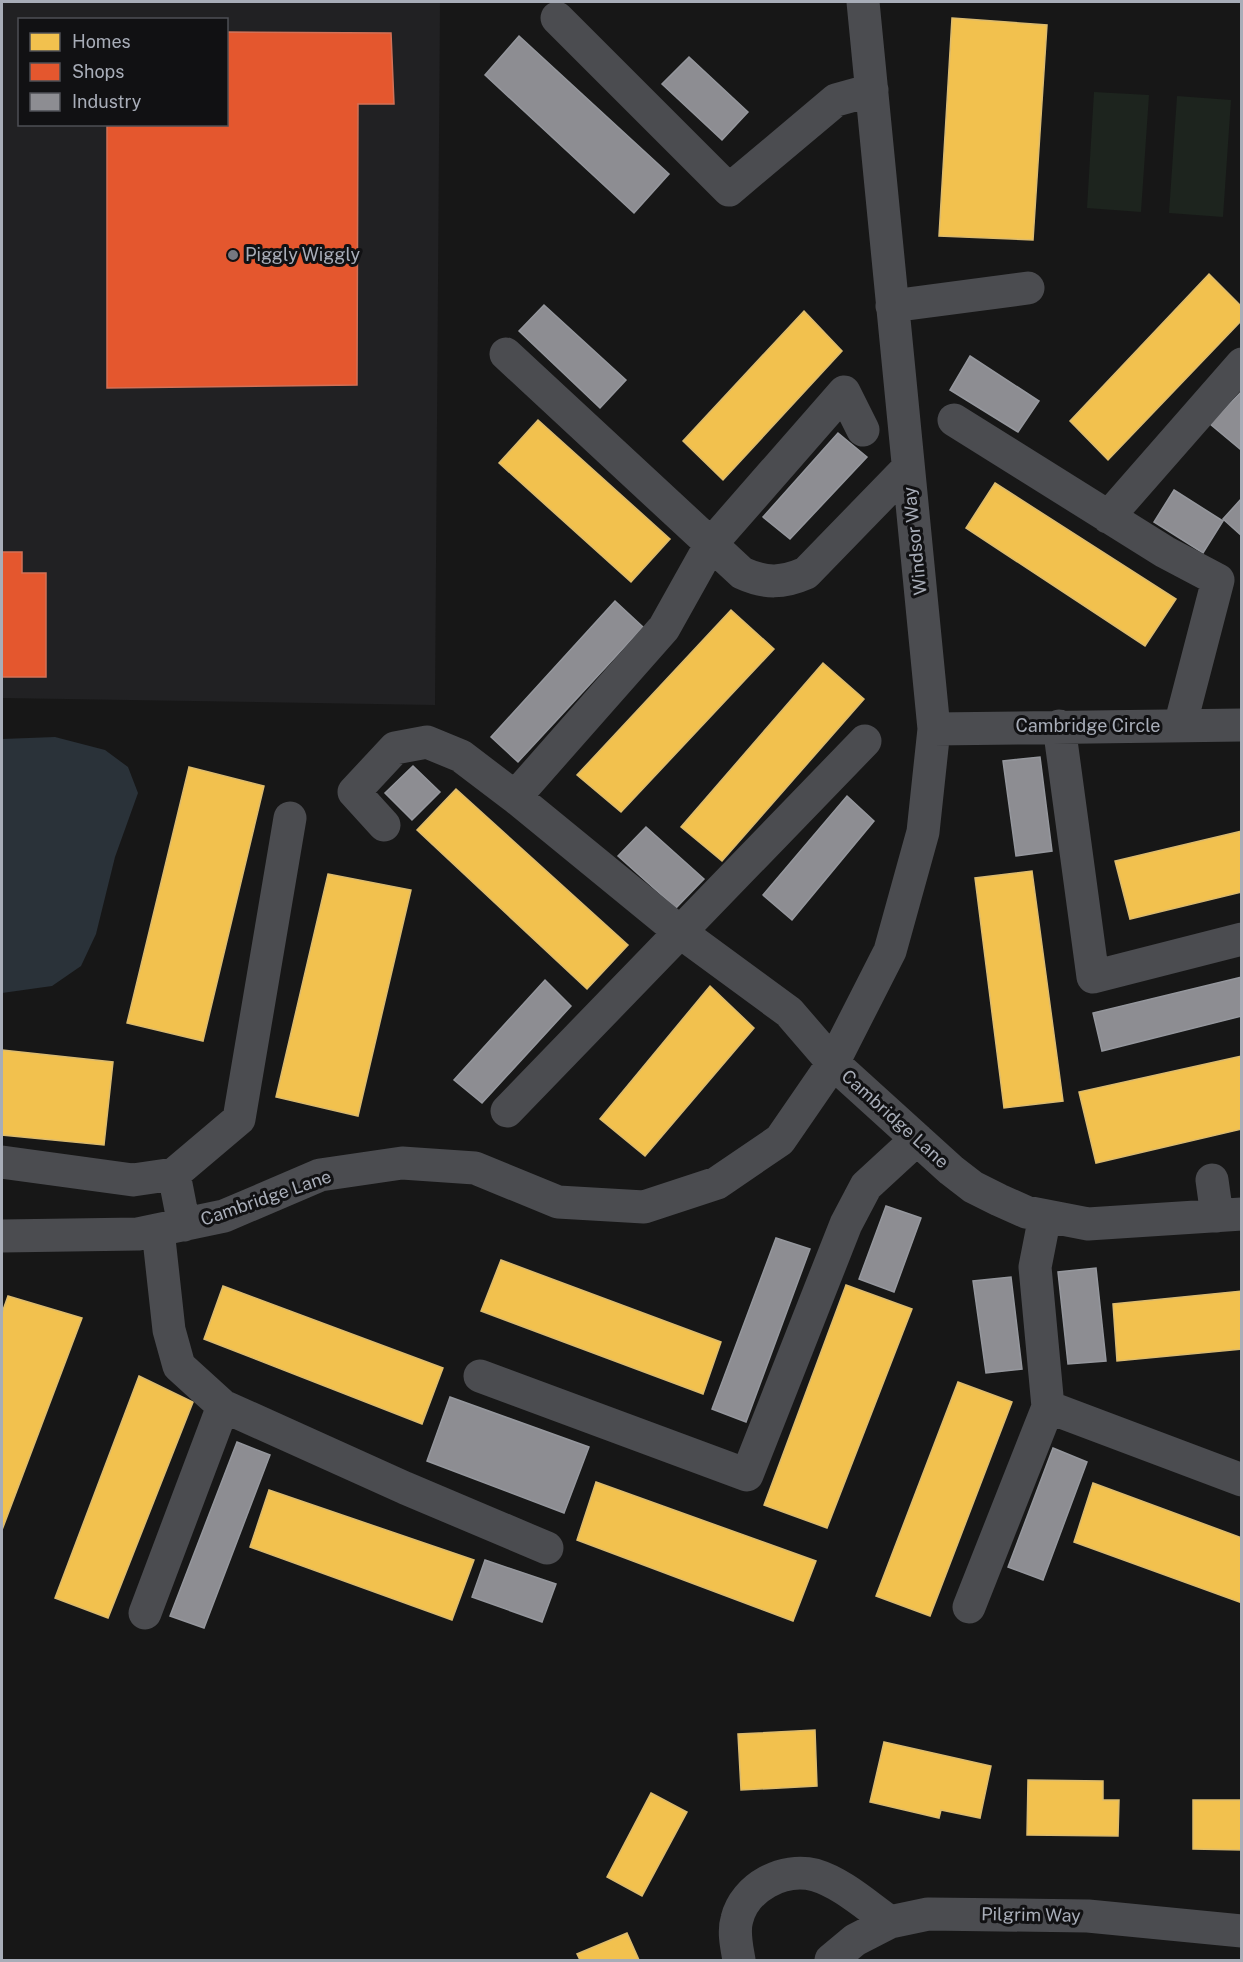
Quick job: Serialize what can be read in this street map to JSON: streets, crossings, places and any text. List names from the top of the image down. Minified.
{"streets":{"street":["Windsor Way","Cambridge Circle","Cambridge Lane","Pilgrim Way"]},"crossings":[["Windsor Way","Cambridge Circle"],["Windsor Way","Cambridge Lane"]],"places":["Piggly Wiggly"],"legend":["Homes","Shops","Industry"]}
